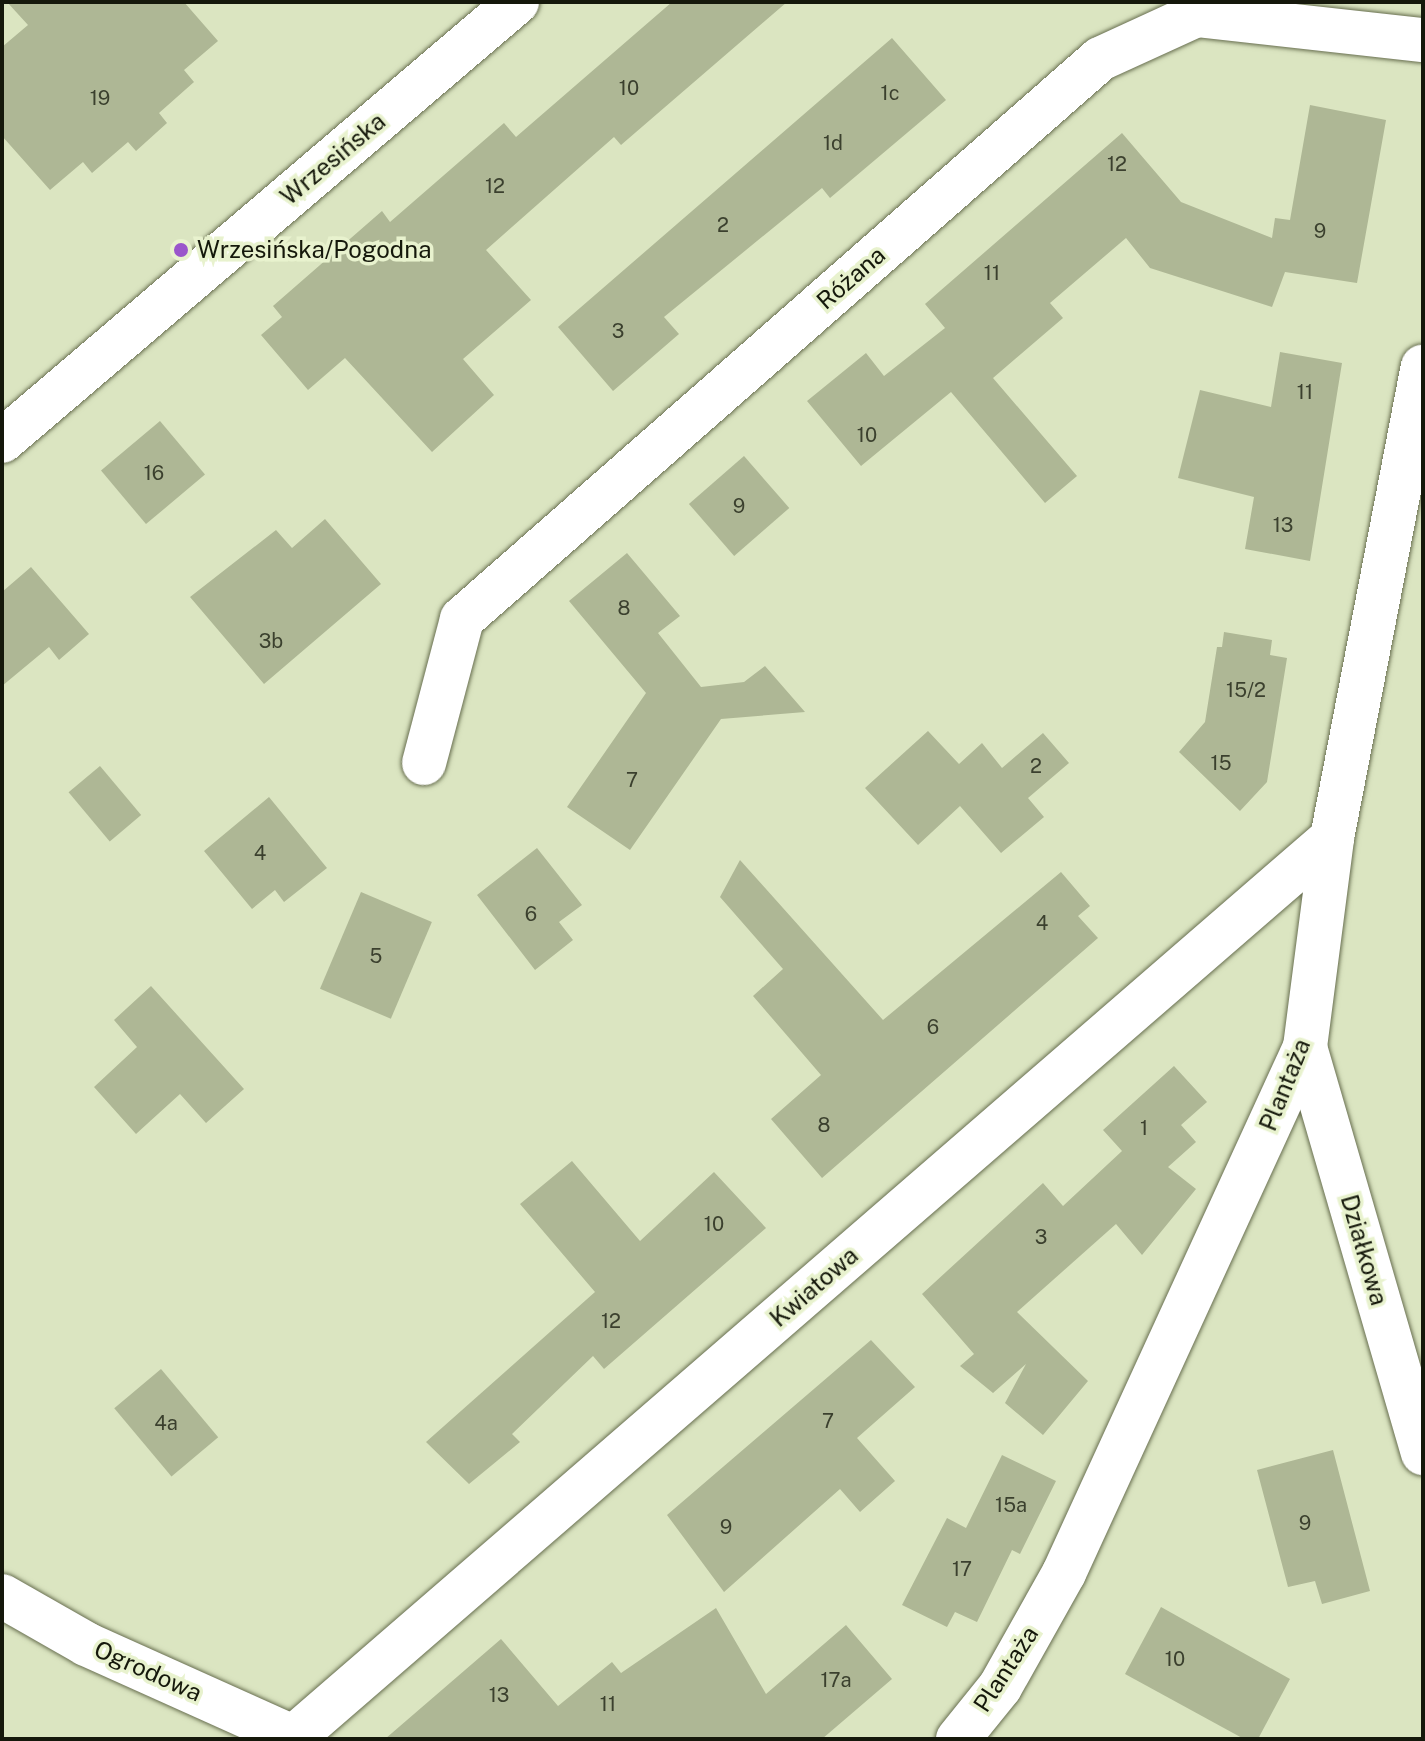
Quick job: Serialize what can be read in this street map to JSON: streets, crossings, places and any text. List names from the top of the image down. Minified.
{"streets":{"street":["Wrzesińska","Różana","Plantaża","Działkowa","Kwiatowa","Ogrodowa"]},"crossings":[["Plantaża","Działkowa"],["Plantaża","Kwiatowa"],["Kwiatowa","Ogrodowa"]],"places":["Wrzesińska/Pogodna"],"house_numbers":["10","1c","19","1d","12","12","2","9","11","3","11","10","16","9","13","8","3b","15/2","15","2","7","4","6","4","5","6","8","1","10","3","12","7","4a","15a","9","9","17","10","17a","13","11"]}
